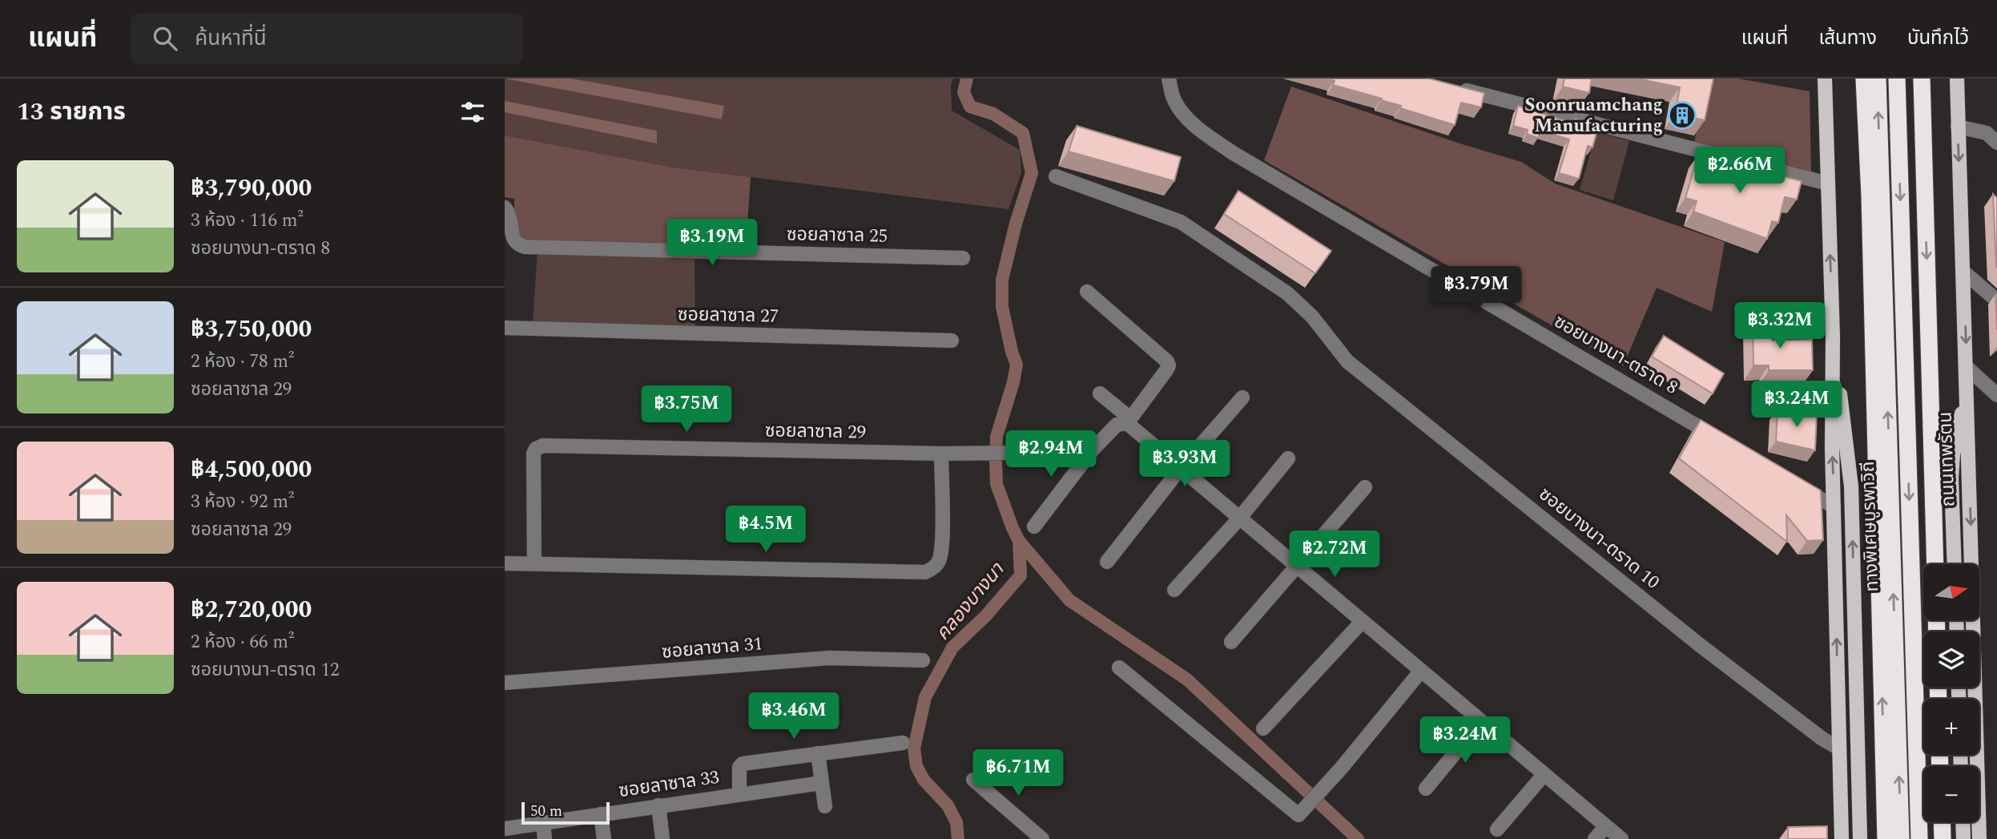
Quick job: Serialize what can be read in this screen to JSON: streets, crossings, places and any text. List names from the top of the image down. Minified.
{"streets":{"highway":["ถนนเทพรัตน","ทางพิเศษบูรพาวิถี"],"street":["ซอยลาซาล 25","ซอยลาซาล 27","ซอยบางนา-ตราด 8","ซอยลาซาล 29","ซอยบางนา-ตราด 10","ซอยลาซาล 31","ซอยลาซาล 33"]},"water":["คลองบางนา"],"places":{"building":["Soonruamchang Manufacturing"]},"scale_bar":"50 m","north":"right","page":{"header":"แผนที่","search":"ค้นหาที่นี่","nav":["แผนที่","เส้นทาง","บันทึกไว้"],"heading":"13 รายการ","list":[{"name":"฿3,790,000","note":"3 ห้อง · 116 m² · ซอยบางนา-ตราด 8"},{"name":"฿3,750,000","note":"2 ห้อง · 78 m² · ซอยลาซาล 29"},{"name":"฿4,500,000","note":"3 ห้อง · 92 m² · ซอยลาซาล 29"},{"name":"฿2,720,000","note":"2 ห้อง · 66 m² · ซอยบางนา-ตราด 12"}],"price":["฿2.66M","฿3.19M","฿3.79M","฿3.32M","฿3.24M","฿3.75M","฿2.94M","฿3.93M","฿4.5M","฿2.72M","฿3.46M","฿3.24M","฿6.71M"],"map_buttons":["+","−"],"scale":"50 m"}}
